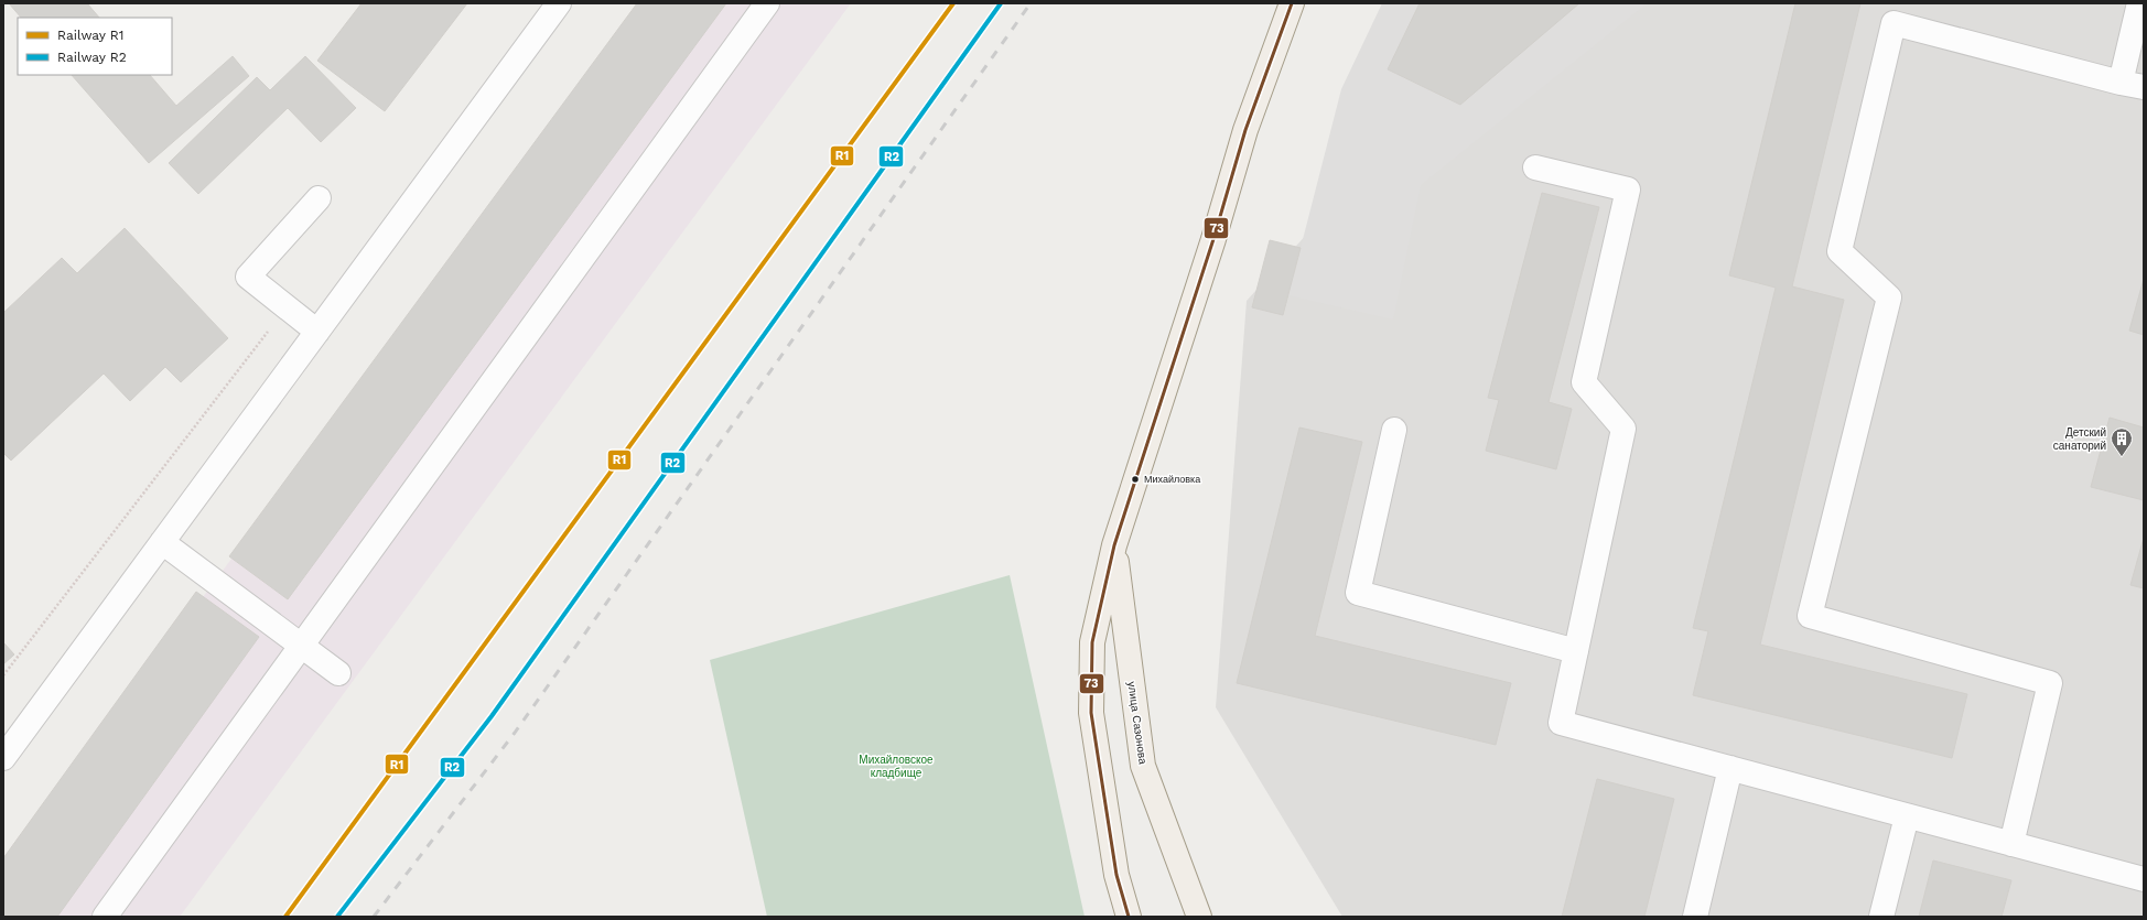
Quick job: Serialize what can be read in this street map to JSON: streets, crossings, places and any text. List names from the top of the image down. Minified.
{"streets":{"main road":["улица Сазонова"]},"parks":["Михайловское кладбище"],"places":{"building":["Детский санаторий"],"other":["Михайловка"]},"lines":["rail line R1","rail line R2","transit line 73"],"legend":["Railway R1","Railway R2"]}
